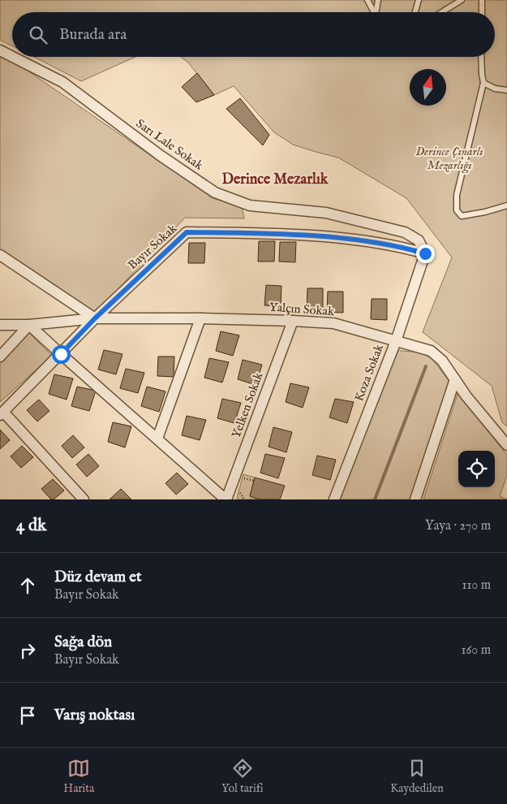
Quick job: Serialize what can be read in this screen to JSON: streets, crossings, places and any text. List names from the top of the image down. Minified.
{"streets":{"street":["Sarı Lale Sokak","Bayır Sokak","Yalçın Sokak","Koza Sokak","Yelken Sokak"]},"crossings":[["Sarı Lale Sokak","Bayır Sokak"],["Sarı Lale Sokak","Koza Sokak"],["Bayır Sokak","Yalçın Sokak"],["Bayır Sokak","Koza Sokak"],["Yalçın Sokak","Koza Sokak"],["Yalçın Sokak","Yelken Sokak"]],"districts":["Derince Mezarlık"],"parks":["Derince Çınarlı Mezarlığı"],"north":"top","page":{"search":"Burada ara","heading":["4 dk","Yaya · 270 m"],"list":[["Düz devam et","Bayır Sokak","110 m"],["Sağa dön","Bayır Sokak","160 m"],"Varış noktası"],"nav":["Harita","Yol tarifi","Kaydedilen"]}}
